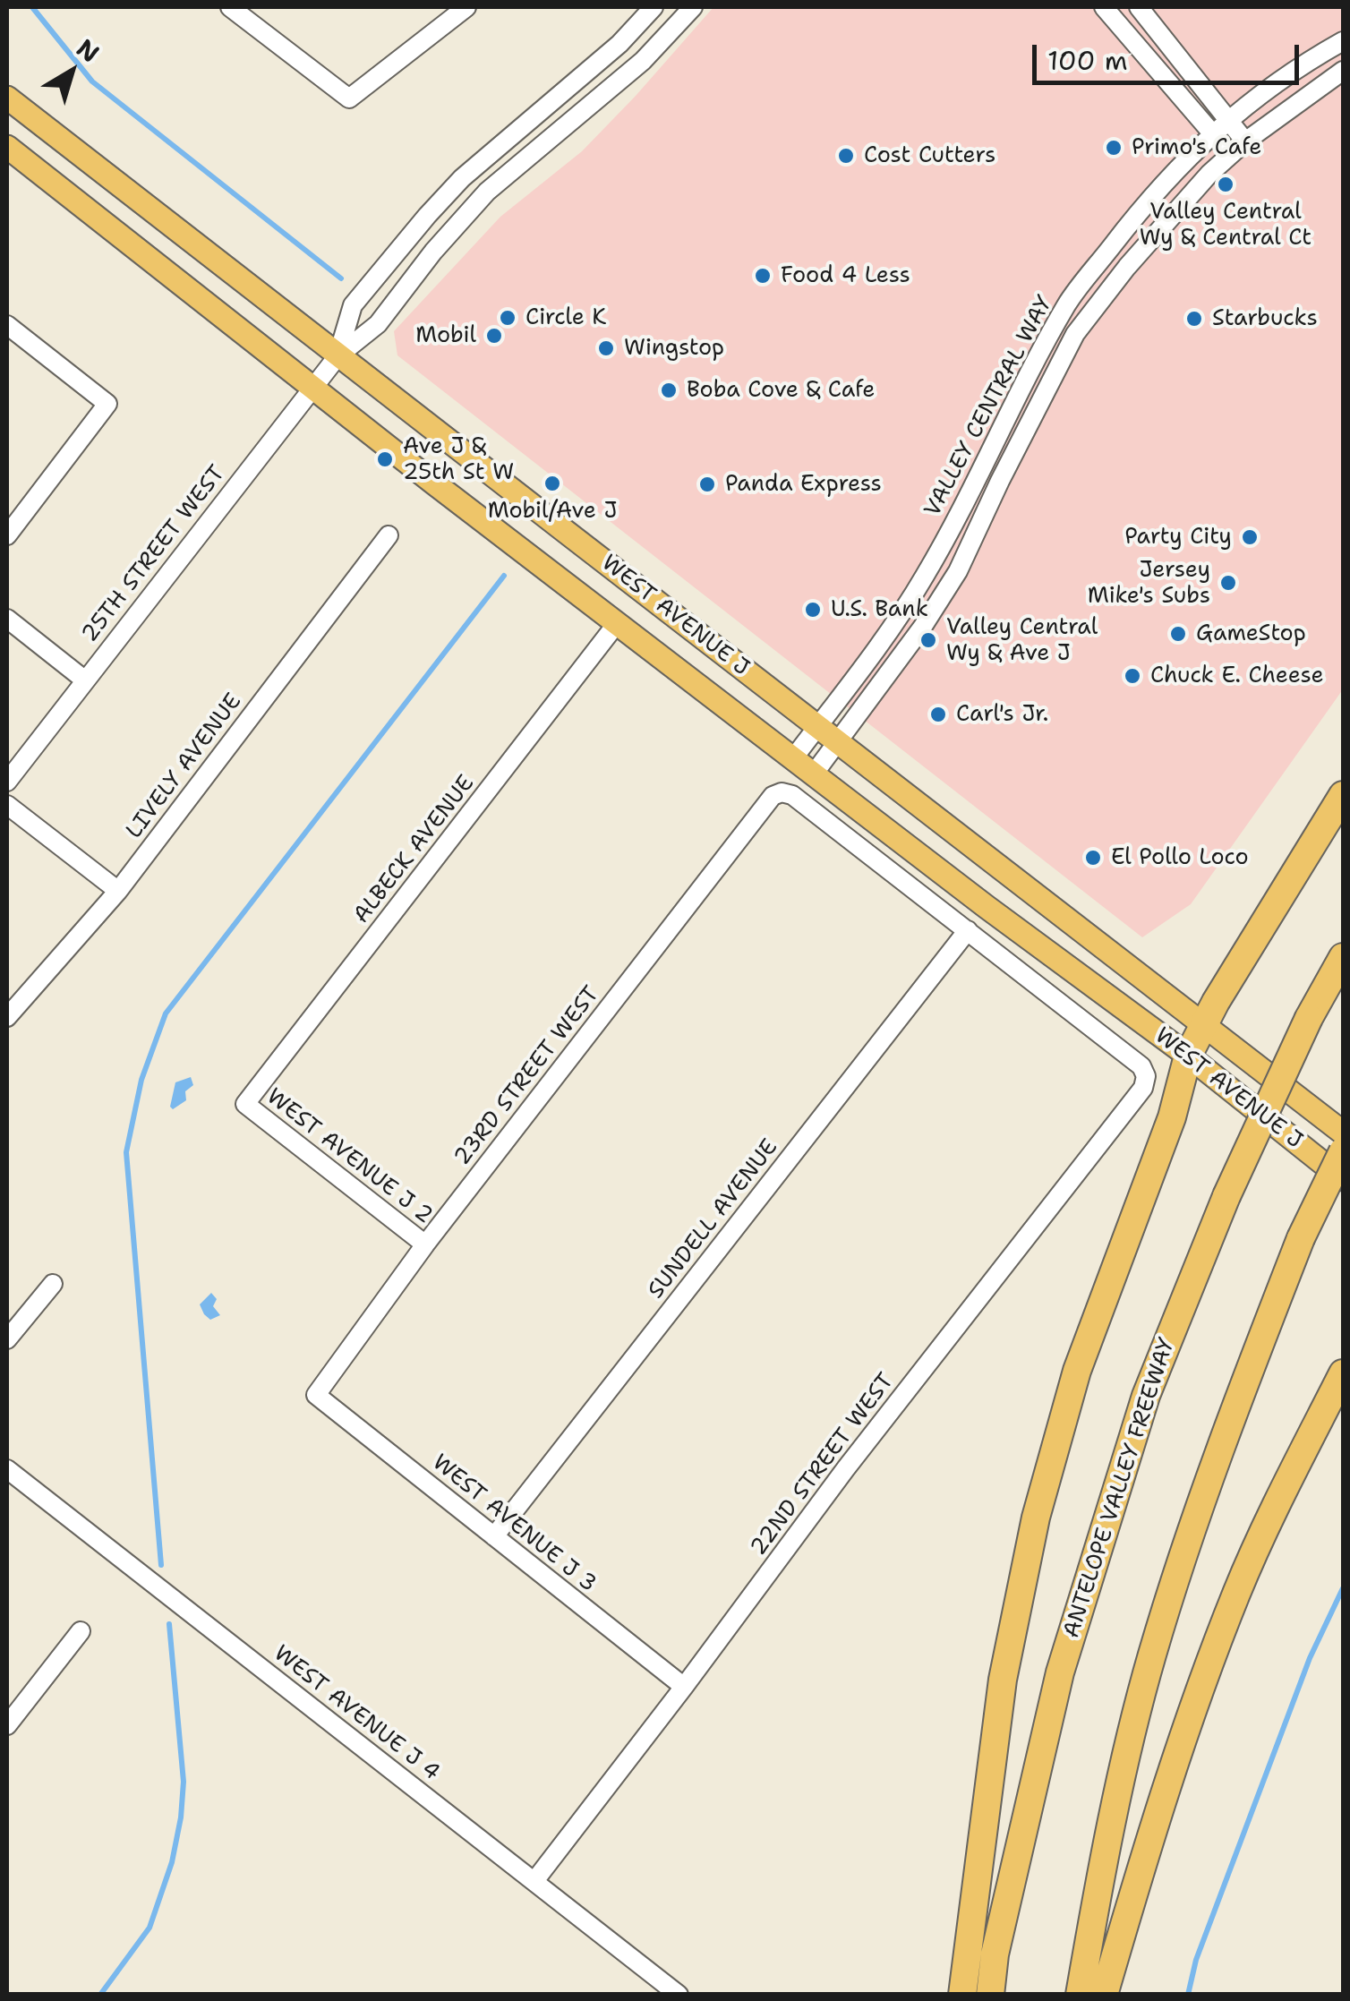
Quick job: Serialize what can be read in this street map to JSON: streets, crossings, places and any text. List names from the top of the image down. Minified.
{"streets":{"highway":["ANTELOPE VALLEY FREEWAY"],"main road":["WEST AVENUE J"],"street":["VALLEY CENTRAL WAY","25TH STREET WEST","LIVELY AVENUE","ALBECK AVENUE","23RD STREET WEST","WEST AVENUE J 2","SUNDELL AVENUE","22ND STREET WEST","WEST AVENUE J 3","WEST AVENUE J 4"]},"crossings":[["VALLEY CENTRAL WAY","WEST AVENUE J"],["25TH STREET WEST","WEST AVENUE J"],["WEST AVENUE J","ALBECK AVENUE"],["WEST AVENUE J","23RD STREET WEST"],["WEST AVENUE J","SUNDELL AVENUE"],["WEST AVENUE J","22ND STREET WEST"],["ALBECK AVENUE","WEST AVENUE J 2"],["23RD STREET WEST","WEST AVENUE J 2"],["23RD STREET WEST","WEST AVENUE J 3"],["SUNDELL AVENUE","WEST AVENUE J 3"],["22ND STREET WEST","WEST AVENUE J 3"],["22ND STREET WEST","WEST AVENUE J 4"]],"places":["Primo's Cafe","Cost Cutters","Valley Central Wy & Central Ct","Food 4 Less","Circle K","Starbucks","Mobil","Wingstop","Boba Cove & Cafe","Ave J & 25th St W","Mobil/Ave J","Panda Express","Party City","Jersey Mike's Subs","U.S. Bank","GameStop","Valley Central Wy & Ave J","Chuck E. Cheese","Carl's Jr.","El Pollo Loco"],"scale_bar":"100 m","north":"top right"}
